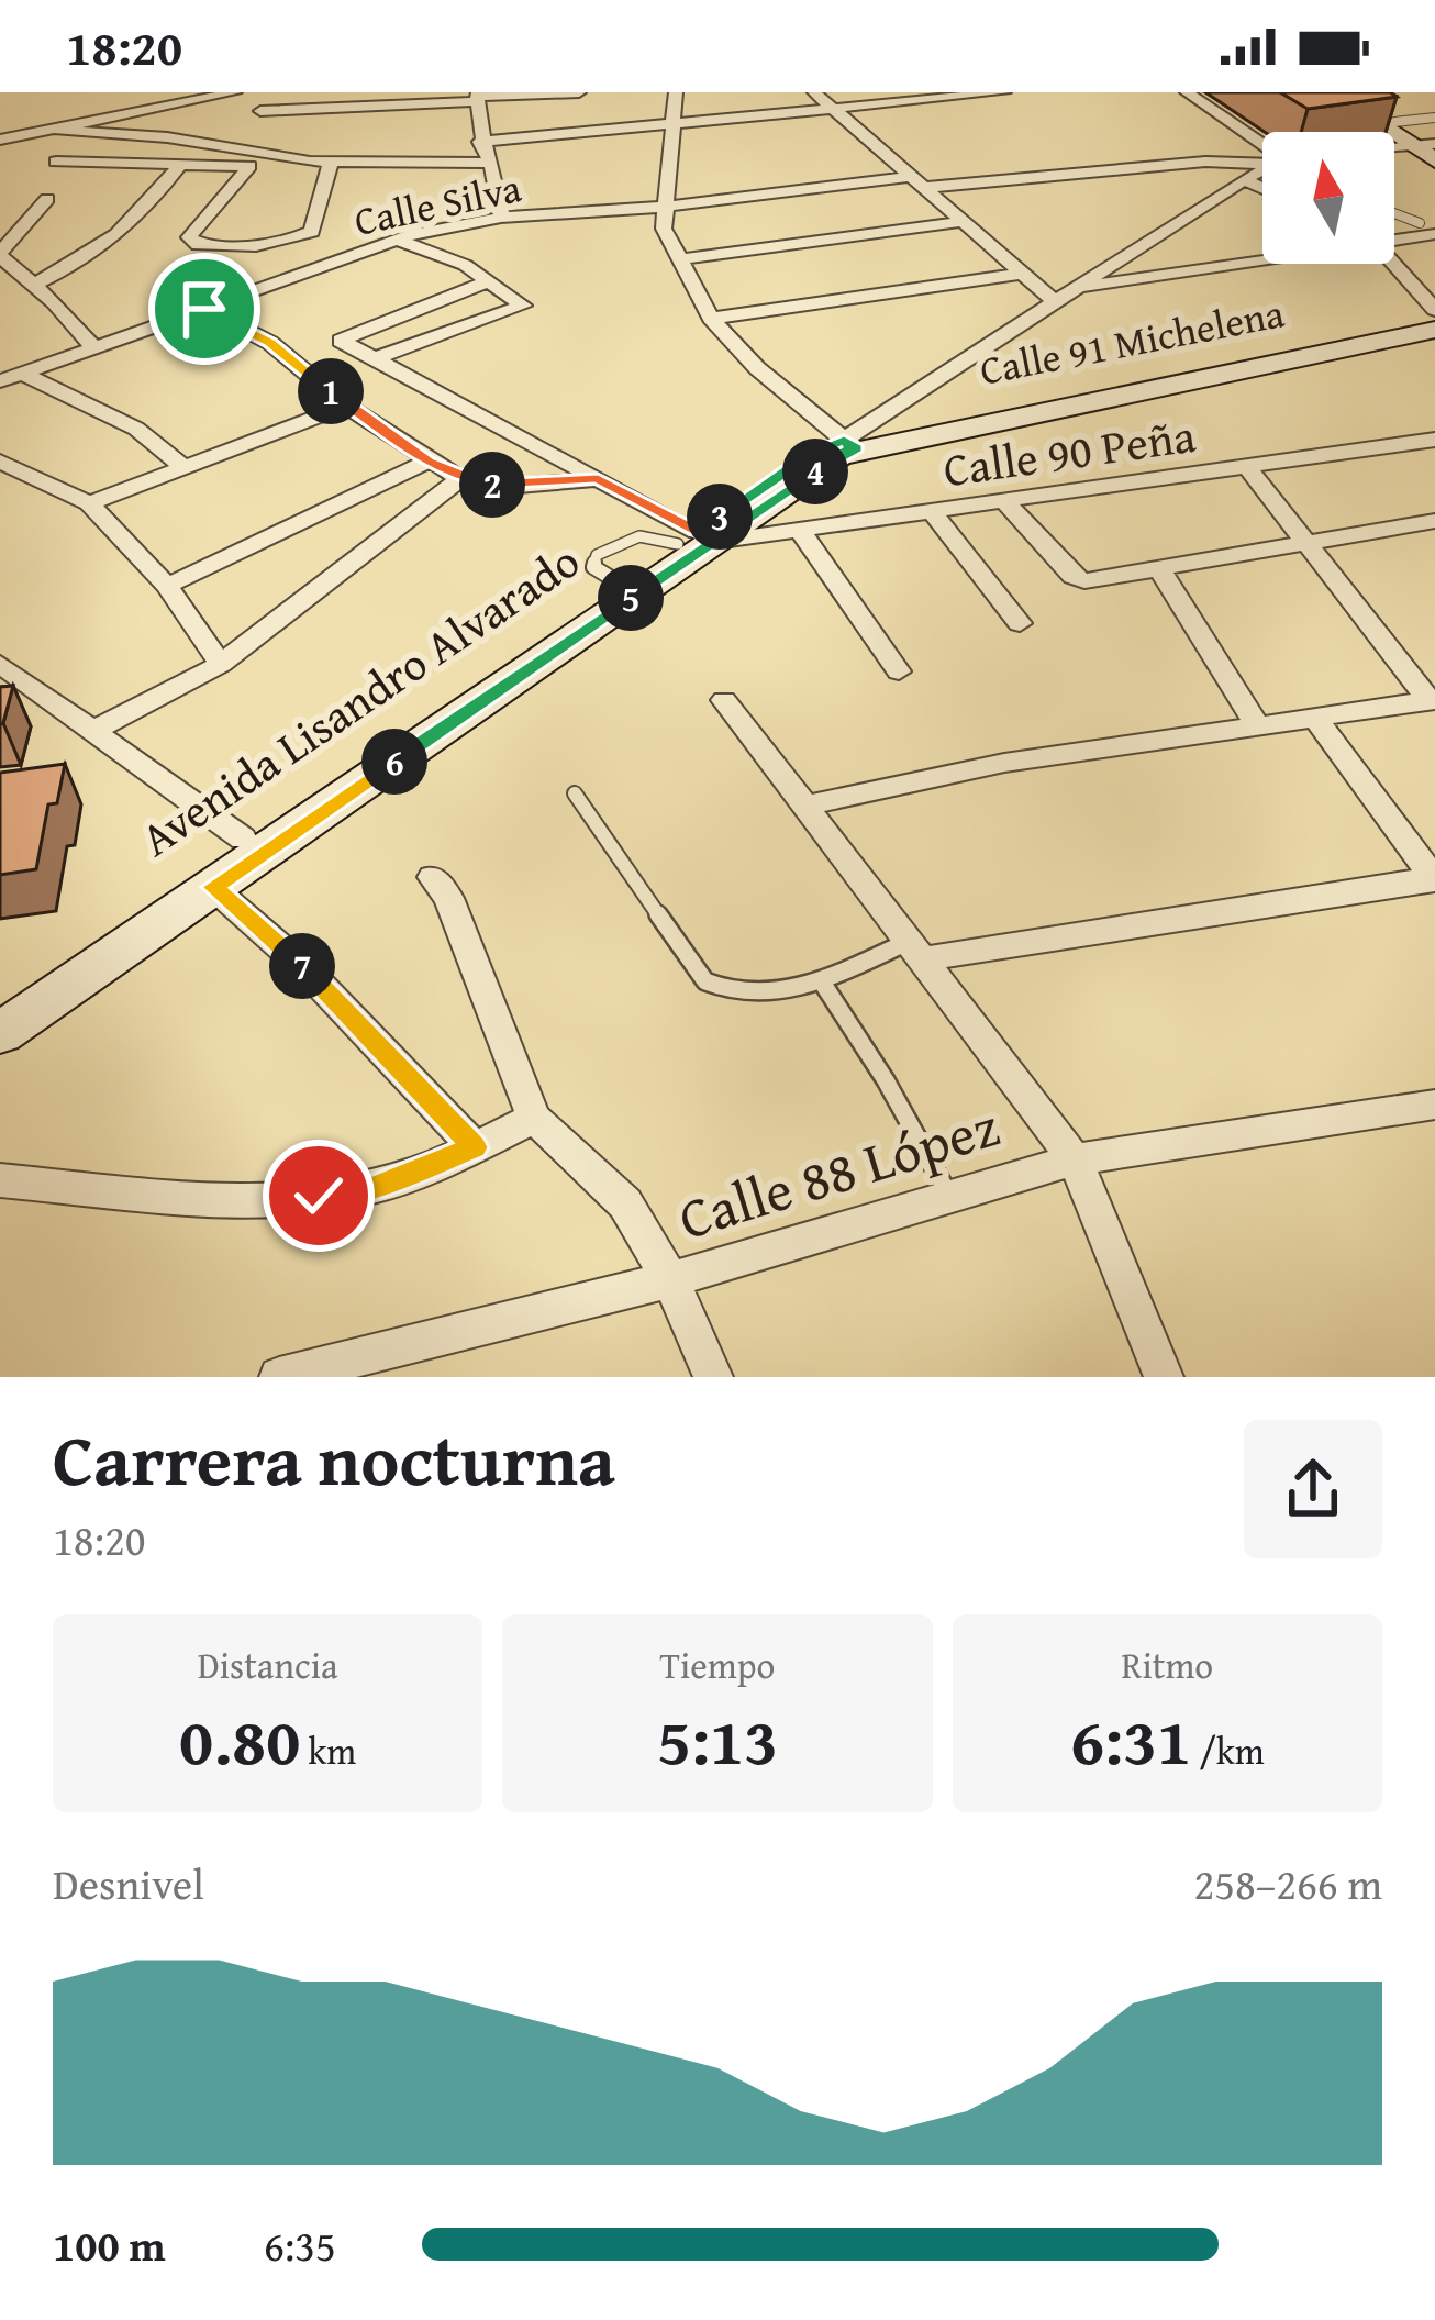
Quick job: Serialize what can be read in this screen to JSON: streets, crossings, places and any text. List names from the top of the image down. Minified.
{"streets":{"street":["Calle Silva","Calle 91 Michelena","Calle 90 Peña","Avenida Lisandro Alvarado","Calle 88 López"]},"crossings":[["Calle 91 Michelena","Avenida Lisandro Alvarado"],["Calle 90 Peña","Avenida Lisandro Alvarado"]],"north":"top","page":{"status":"18:20","pins":["1","4","2","3","5","6","7"],"heading":["Carrera nocturna","18:20"],"stats":[["Distancia","0.80 km"],["Tiempo","5:13"],["Ritmo","6:31 /km"]],"chart":["Desnivel","258–266 m"],"list":[{"name":"100 m","note":"6:35"}]}}
